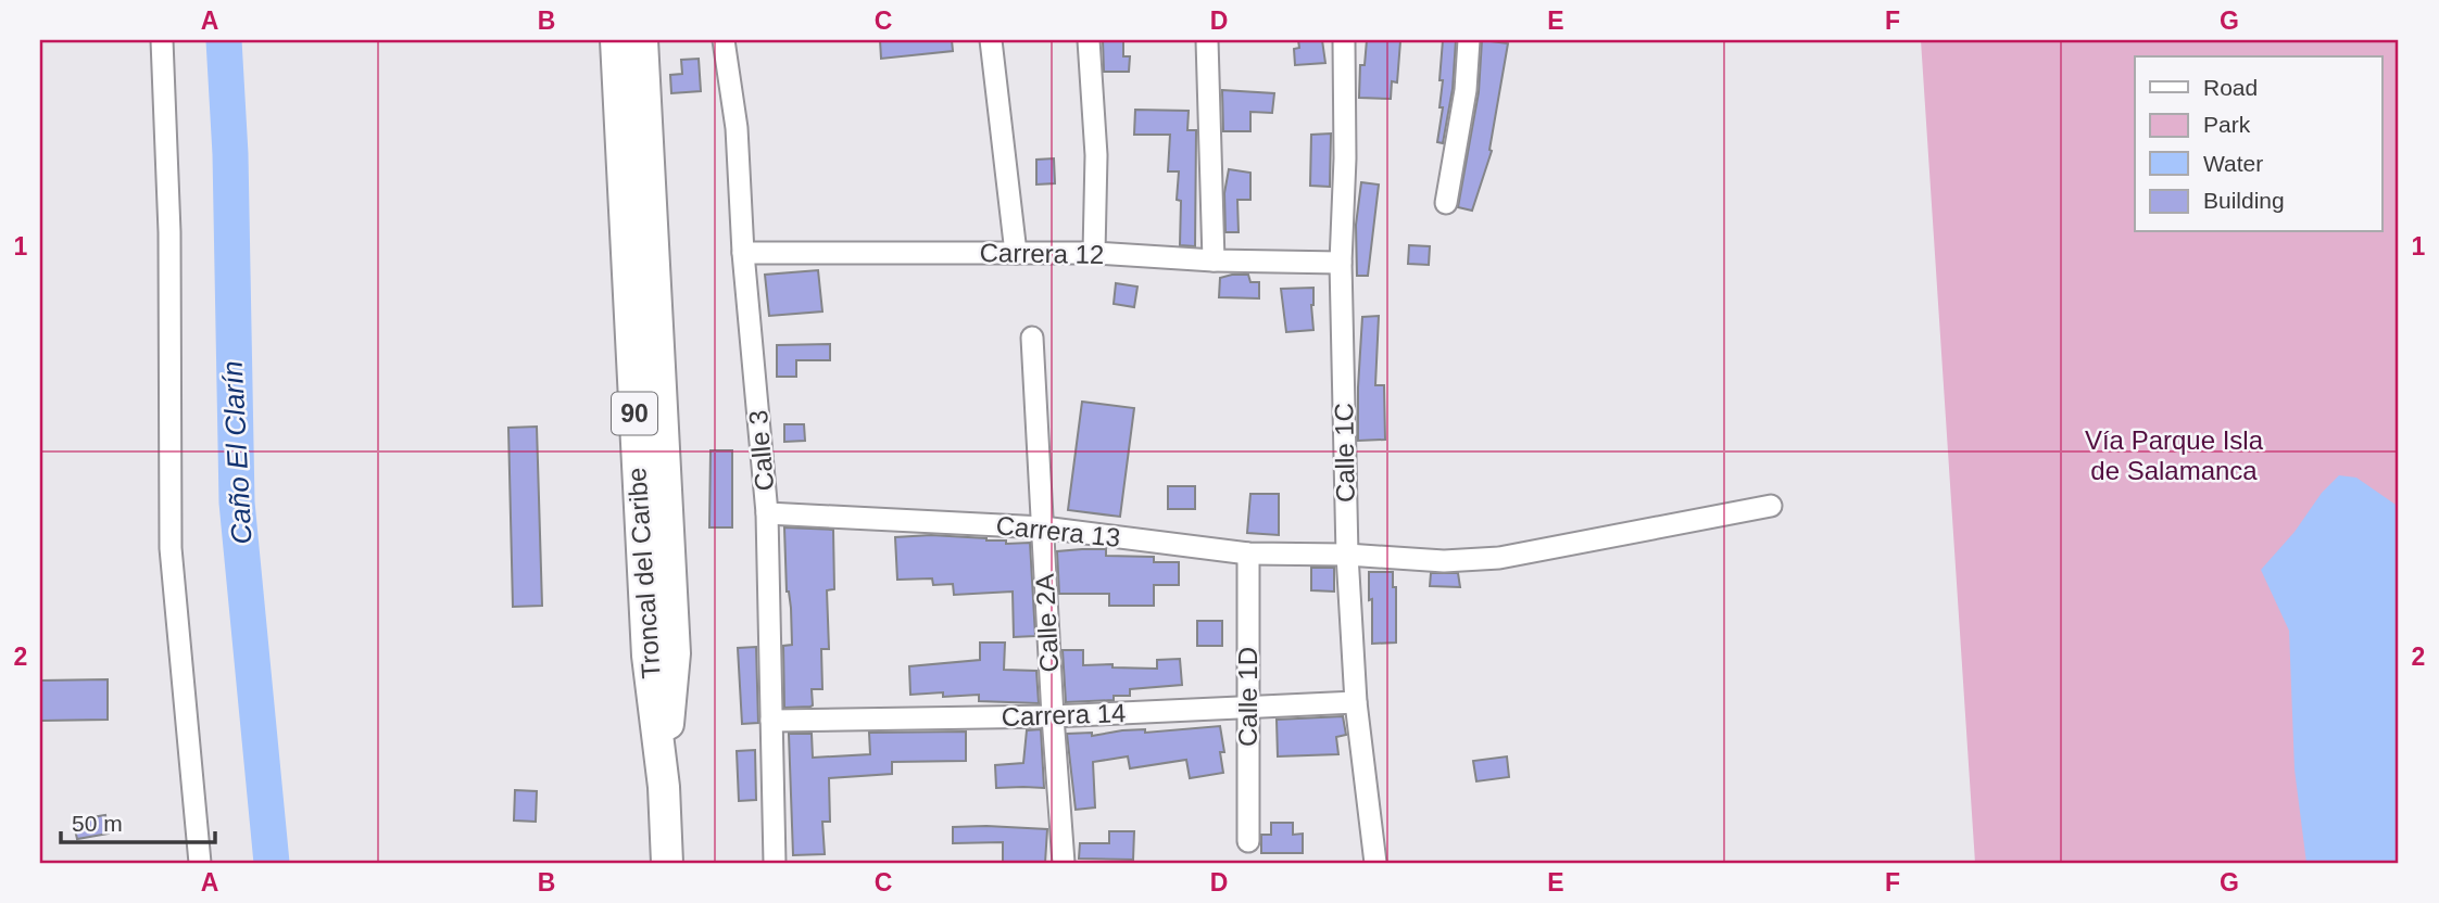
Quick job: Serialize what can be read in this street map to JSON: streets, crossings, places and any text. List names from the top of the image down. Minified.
{"streets":{"highway":["90","Troncal del Caribe"],"street":["Carrera 12","Calle 3","Calle 1C","Carrera 13","Calle 2A","Calle 1D","Carrera 14"]},"crossings":[["Carrera 12","Calle 3"],["Carrera 12","Calle 1C"],["Calle 3","Carrera 13"],["Calle 3","Carrera 14"],["Calle 1C","Carrera 13"],["Calle 1C","Carrera 14"],["Carrera 13","Calle 2A"],["Carrera 13","Calle 1D"],["Calle 2A","Carrera 14"],["Calle 1D","Carrera 14"]],"water":["Caño El Clarín"],"parks":["Vía Parque Isla de Salamanca"],"legend":["Road","Park","Water","Building"],"scale_bar":"50 m","grid":{"columns":["A","B","C","D","E","F","G"],"rows":["1","2"]}}
